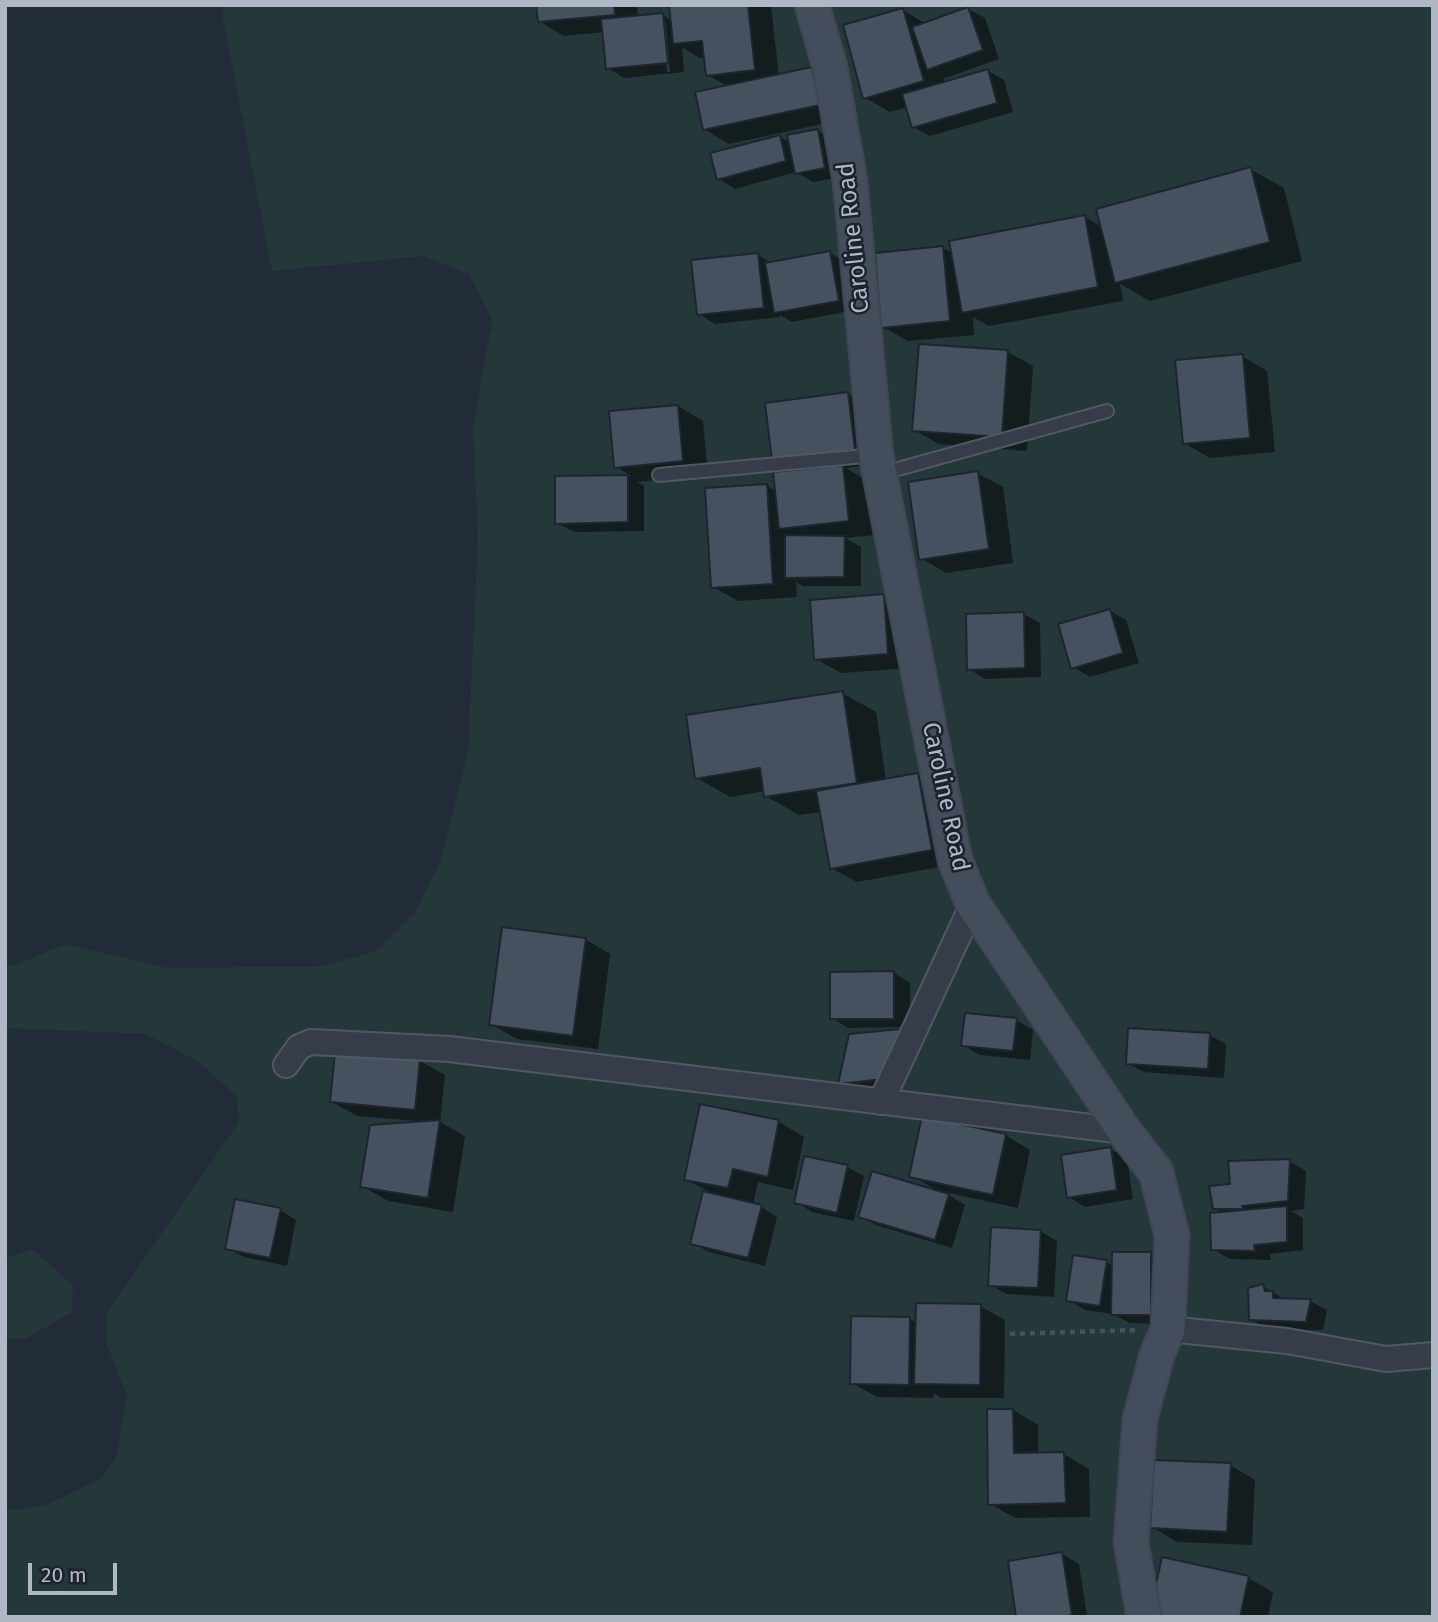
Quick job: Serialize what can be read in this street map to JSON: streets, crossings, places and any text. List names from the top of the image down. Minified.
{"streets":{"main road":["Caroline Road"]},"scale_bar":"20 m"}
